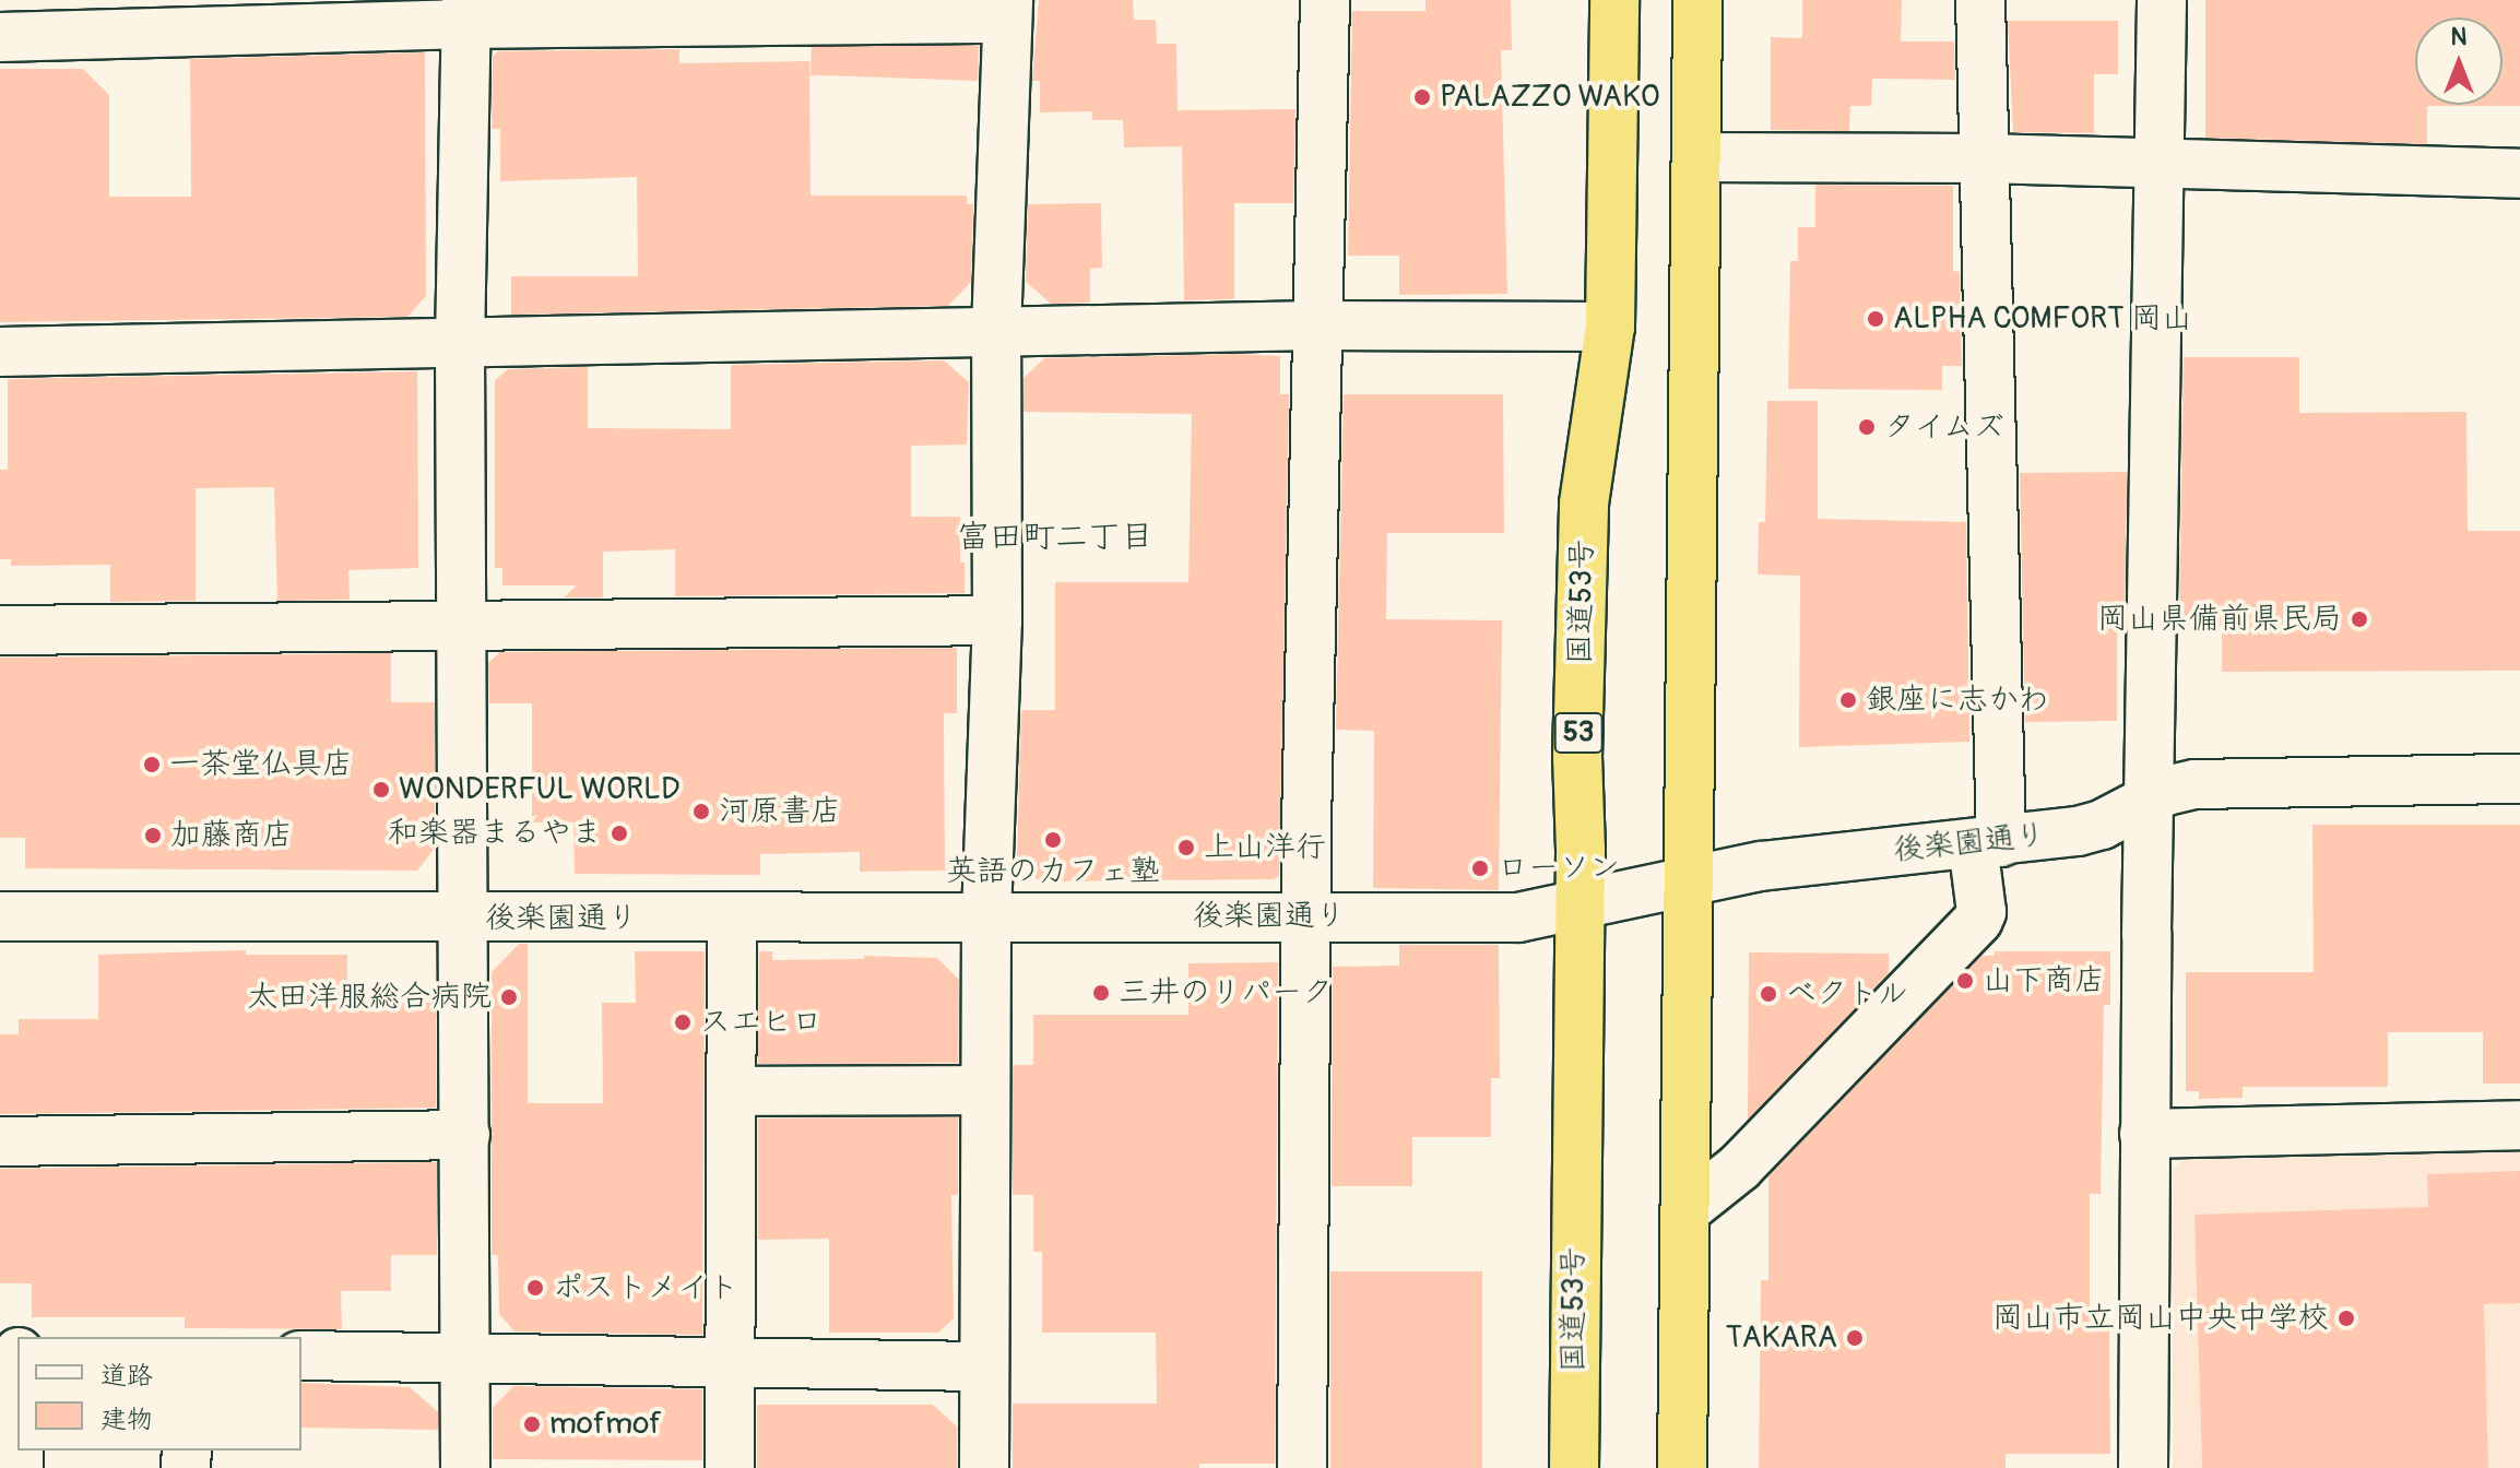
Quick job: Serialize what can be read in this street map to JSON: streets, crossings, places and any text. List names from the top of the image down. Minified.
{"streets":{"highway":["国道53号","53"],"street":["後楽園通り"]},"crossings":[["国道53号","後楽園通り"]],"districts":["富田町二丁目"],"places":["PALAZZO WAKO","ALPHA COMFORT 岡山","タイムズ","岡山県備前県民局","銀座に志かわ","一茶堂仏具店","WONDERFUL WORLD","河原書店","和楽器まるやま","加藤商店","英語のカフェ塾","上山洋行","ローソン","山下商店","三井のリパーク","ベクトル","太田洋服総合病院","スエヒロ","ポストメイト","岡山市立岡山中央中学校","TAKARA","mofmof"],"legend":["道路","建物"],"north":"top"}
